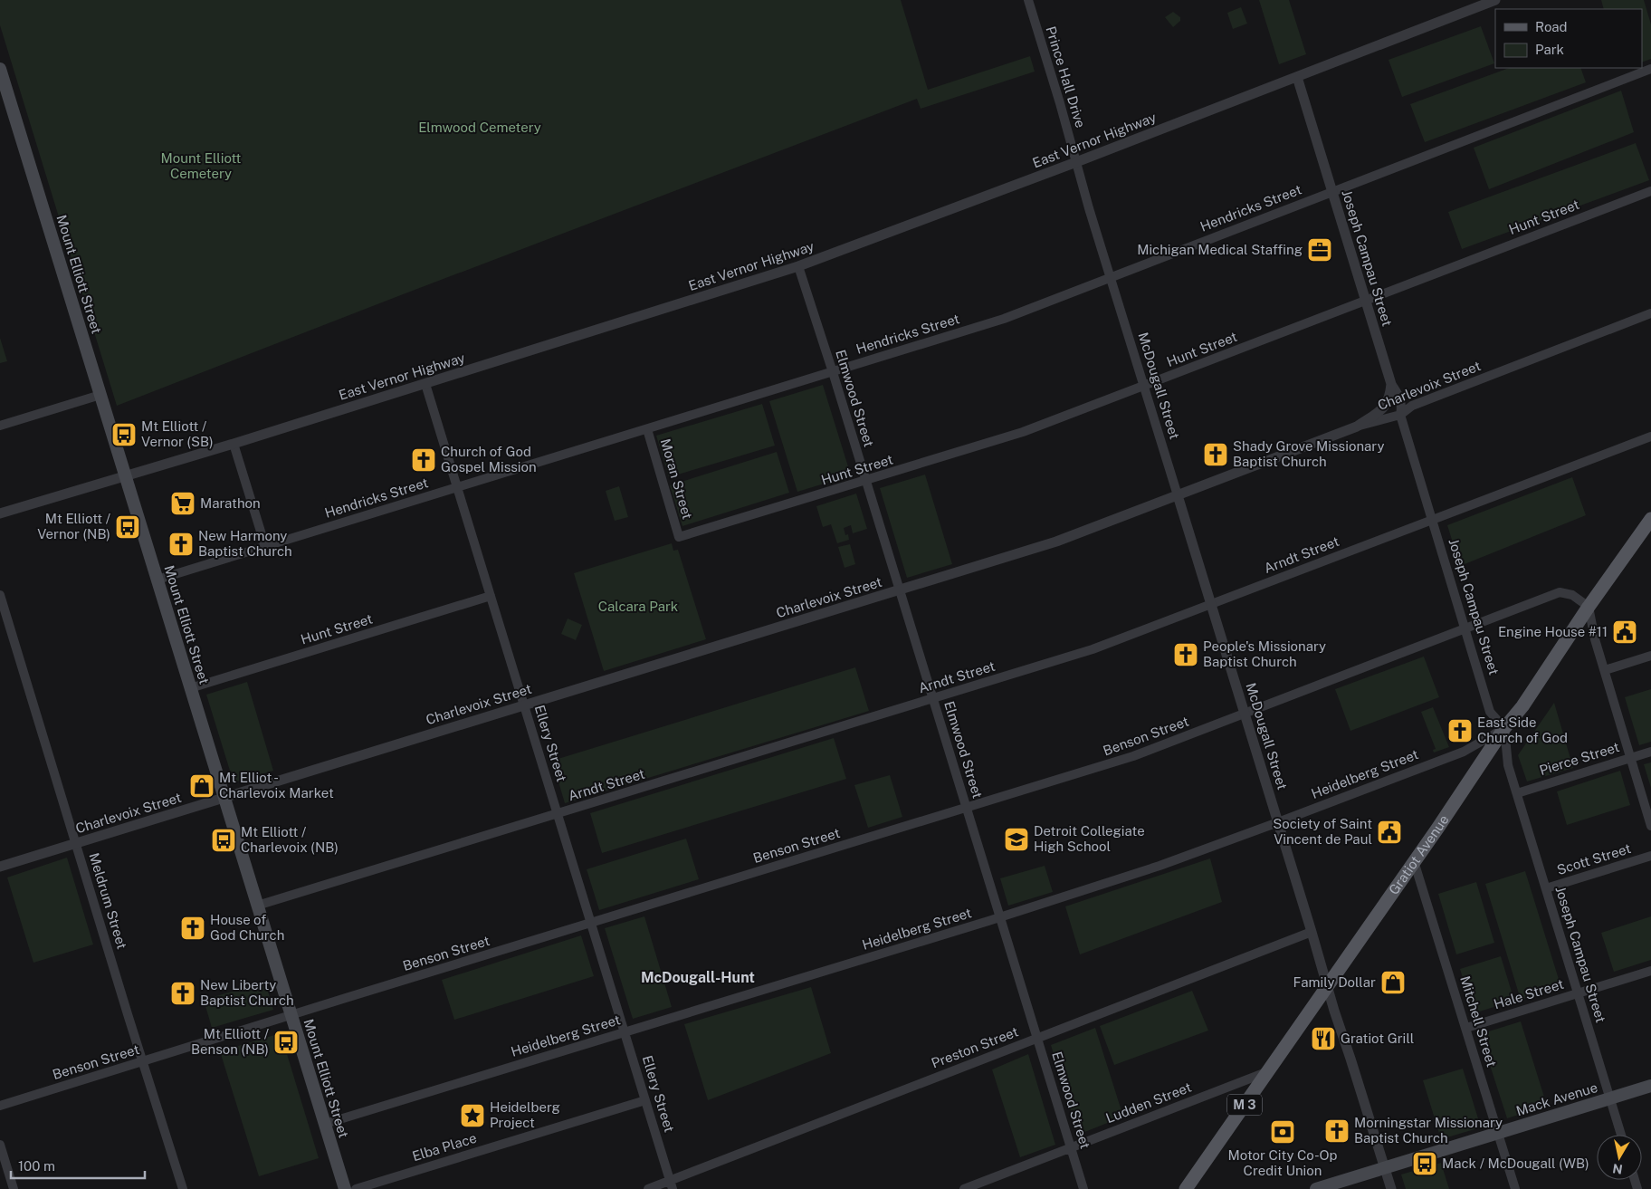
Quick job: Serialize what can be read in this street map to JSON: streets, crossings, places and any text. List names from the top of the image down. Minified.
{"streets":{"main road":["Mount Elliott Street","Gratiot Avenue","Mack Avenue","M 3"],"street":["Prince Hall Drive","East Vernor Highway","Hendricks Street","Hunt Street","Joseph Campau Street","McDougall Street","Charlevoix Street","Elmwood Street","Moran Street","Arndt Street","Benson Street","Ellery Street","Pierce Street","Heidelberg Street","Scott Street","Meldrum Street","Hale Street","Mitchell Street","Preston Street","Ludden Street","Elba Place"]},"crossings":[["Prince Hall Drive","East Vernor Highway"],["Prince Hall Drive","McDougall Street"],["East Vernor Highway","Joseph Campau Street"],["East Vernor Highway","Mount Elliott Street"],["East Vernor Highway","McDougall Street"],["East Vernor Highway","Elmwood Street"],["East Vernor Highway","Ellery Street"],["Hendricks Street","Joseph Campau Street"],["Hendricks Street","Mount Elliott Street"],["Hendricks Street","McDougall Street"],["Hendricks Street","Elmwood Street"],["Hendricks Street","Moran Street"],["Hendricks Street","Ellery Street"],["Hunt Street","Joseph Campau Street"],["Hunt Street","Mount Elliott Street"],["Hunt Street","McDougall Street"],["Hunt Street","Elmwood Street"],["Hunt Street","Moran Street"],["Hunt Street","Ellery Street"],["Joseph Campau Street","Charlevoix Street"],["Joseph Campau Street","Arndt Street"],["Joseph Campau Street","Benson Street"],["Joseph Campau Street","Pierce Street"],["Joseph Campau Street","Heidelberg Street"],["Joseph Campau Street","Gratiot Avenue"],["Joseph Campau Street","Scott Street"],["Joseph Campau Street","Hale Street"],["Joseph Campau Street","Mack Avenue"],["Mount Elliott Street","Charlevoix Street"],["Mount Elliott Street","Arndt Street"],["Mount Elliott Street","Benson Street"],["Mount Elliott Street","Heidelberg Street"],["McDougall Street","Charlevoix Street"],["McDougall Street","Arndt Street"],["McDougall Street","Benson Street"],["McDougall Street","Heidelberg Street"],["McDougall Street","Gratiot Avenue"],["McDougall Street","Preston Street"],["McDougall Street","Mack Avenue"],["Charlevoix Street","Elmwood Street"],["Charlevoix Street","Ellery Street"],["Charlevoix Street","Meldrum Street"],["Elmwood Street","Arndt Street"],["Elmwood Street","Benson Street"],["Elmwood Street","Heidelberg Street"],["Elmwood Street","Preston Street"],["Elmwood Street","Ludden Street"],["Arndt Street","Ellery Street"],["Benson Street","Ellery Street"],["Benson Street","Gratiot Avenue"],["Benson Street","Meldrum Street"],["Ellery Street","Heidelberg Street"],["Ellery Street","Preston Street"],["Ellery Street","Elba Place"],["Heidelberg Street","Gratiot Avenue"],["Gratiot Avenue","Mitchell Street"],["Gratiot Avenue","Ludden Street"],["Hale Street","Mitchell Street"],["Mitchell Street","Mack Avenue"]],"districts":["McDougall-Hunt"],"parks":["Elmwood Cemetery","Mount Elliott Cemetery","Calcara Park"],"places":{"office":["Michigan Medical Staffing"],"bus stop":["Mt Elliott / Vernor (SB)","Mt Elliott / Vernor (NB)","Mt Elliott / Charlevoix (NB)","Mt Elliott / Benson (NB)","Mack / McDougall (WB)"],"church":["Shady Grove Missionary Baptist Church","Church of God Gospel Mission","New Harmony Baptist Church","People's Missionary Baptist Church","East Side Church of God","House of God Church","New Liberty Baptist Church","Morningstar Missionary Baptist Church"],"supermarket":["Marathon"],"public building":["Engine House #11","Society of Saint Vincent de Paul"],"shop":["Mt Elliot - Charlevoix Market","Family Dollar"],"school or university":["Detroit Collegiate High School"],"restaurant":["Gratiot Grill"],"place":["Heidelberg Project"],"bank":["Motor City Co-Op Credit Union"]},"legend":["Road","Park"],"scale_bar":"100 m","north":"bottom"}
